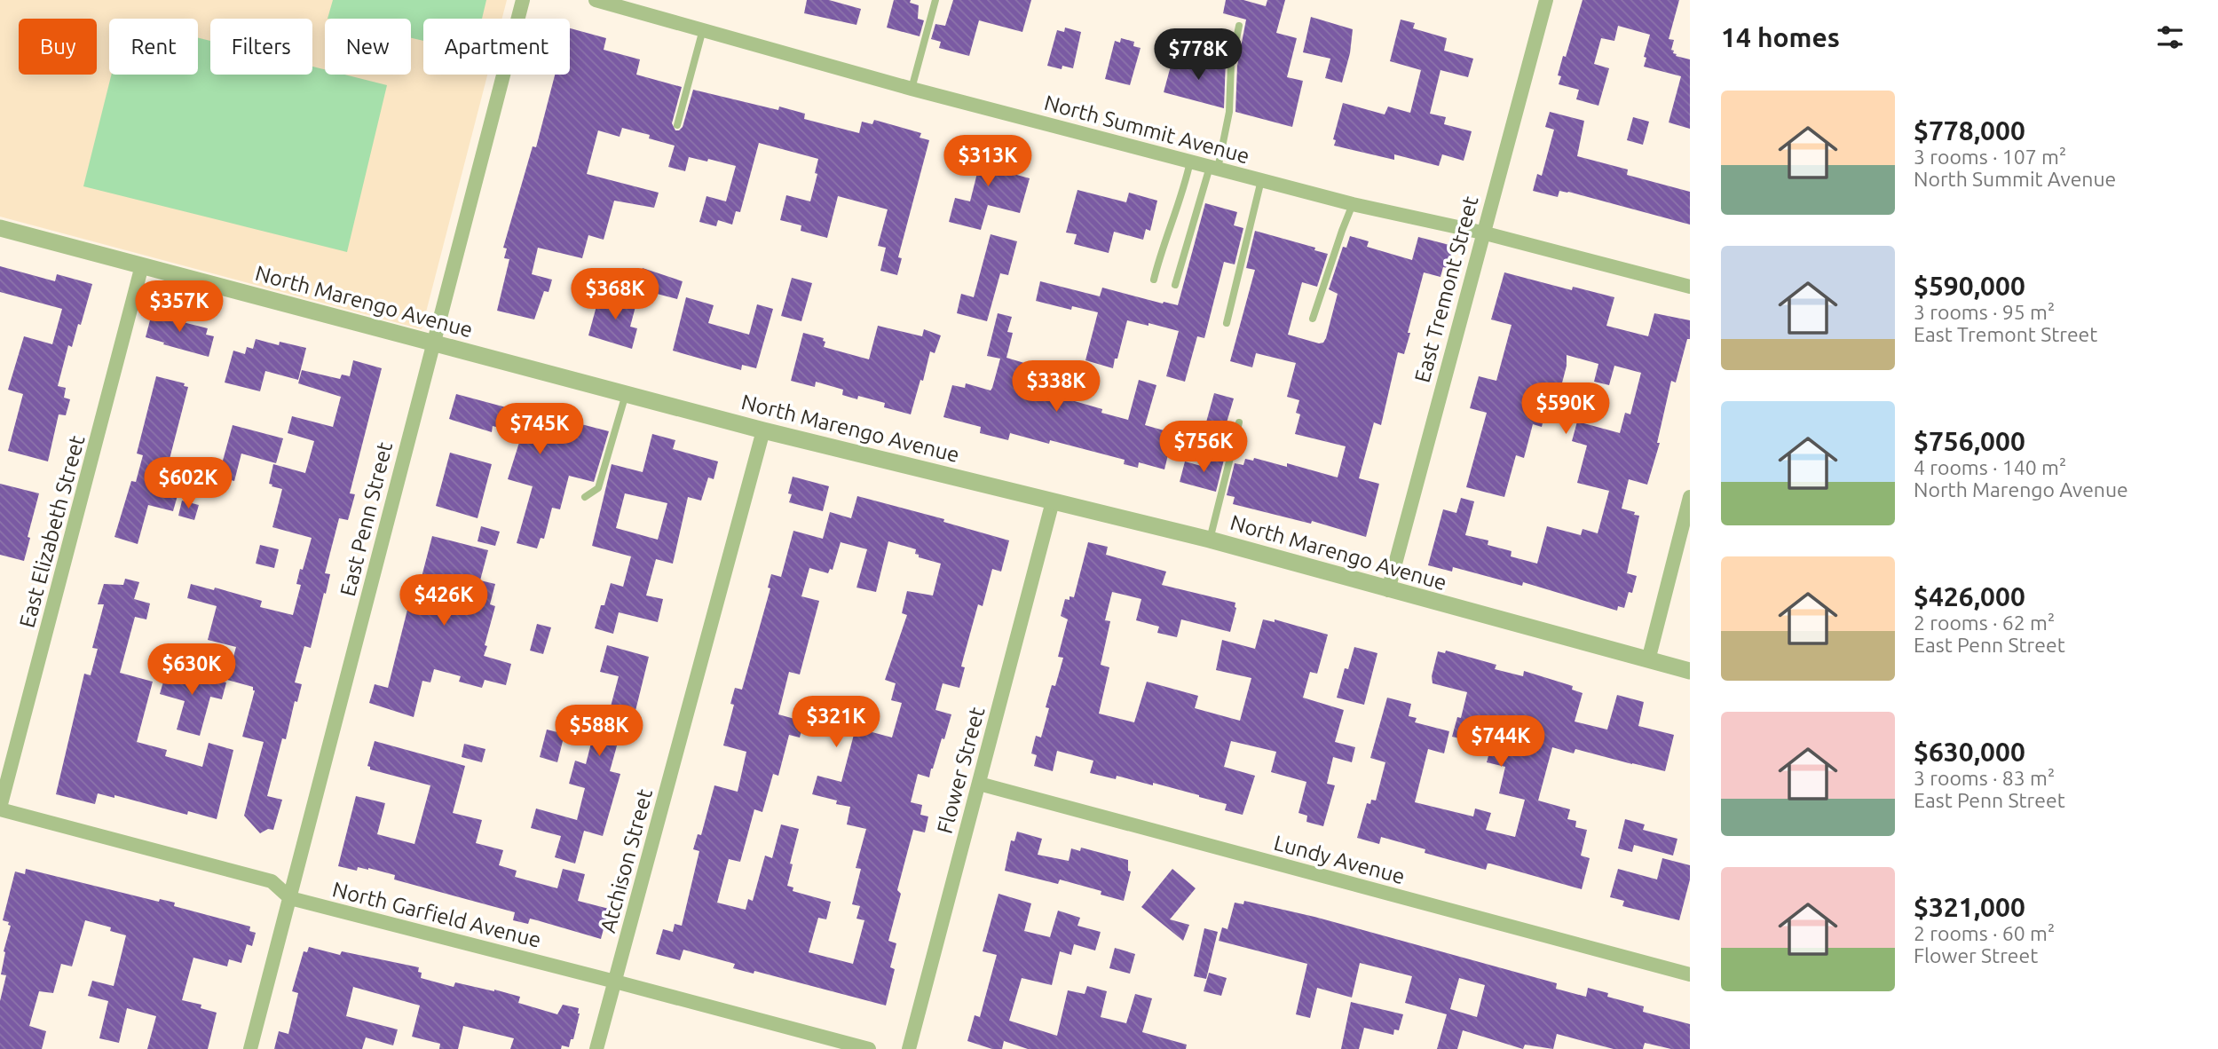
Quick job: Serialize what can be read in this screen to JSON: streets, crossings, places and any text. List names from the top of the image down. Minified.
{"streets":{"street":["North Summit Avenue","East Tremont Street","North Marengo Avenue","East Penn Street","East Elizabeth Street","Flower Street","Lundy Avenue","Atchison Street","North Garfield Avenue"]},"crossings":[["North Summit Avenue","East Tremont Street"],["East Tremont Street","North Marengo Avenue"],["North Marengo Avenue","East Penn Street"],["North Marengo Avenue","East Elizabeth Street"],["North Marengo Avenue","Flower Street"],["North Marengo Avenue","Atchison Street"],["East Penn Street","North Garfield Avenue"],["East Elizabeth Street","North Garfield Avenue"],["Flower Street","Lundy Avenue"],["Atchison Street","North Garfield Avenue"]],"page":{"heading":"14 homes","chip":["Buy","Rent","Filters","New","Apartment"],"price":["$778K","$313K","$368K","$357K","$338K","$590K","$745K","$756K","$602K","$426K","$630K","$321K","$588K","$744K"],"list":[{"name":"$778,000","note":"3 rooms · 107 m² · North Summit Avenue"},{"name":"$590,000","note":"3 rooms · 95 m² · East Tremont Street"},{"name":"$756,000","note":"4 rooms · 140 m² · North Marengo Avenue"},{"name":"$426,000","note":"2 rooms · 62 m² · East Penn Street"},{"name":"$630,000","note":"3 rooms · 83 m² · East Penn Street"},{"name":"$321,000","note":"2 rooms · 60 m² · Flower Street"}]}}
